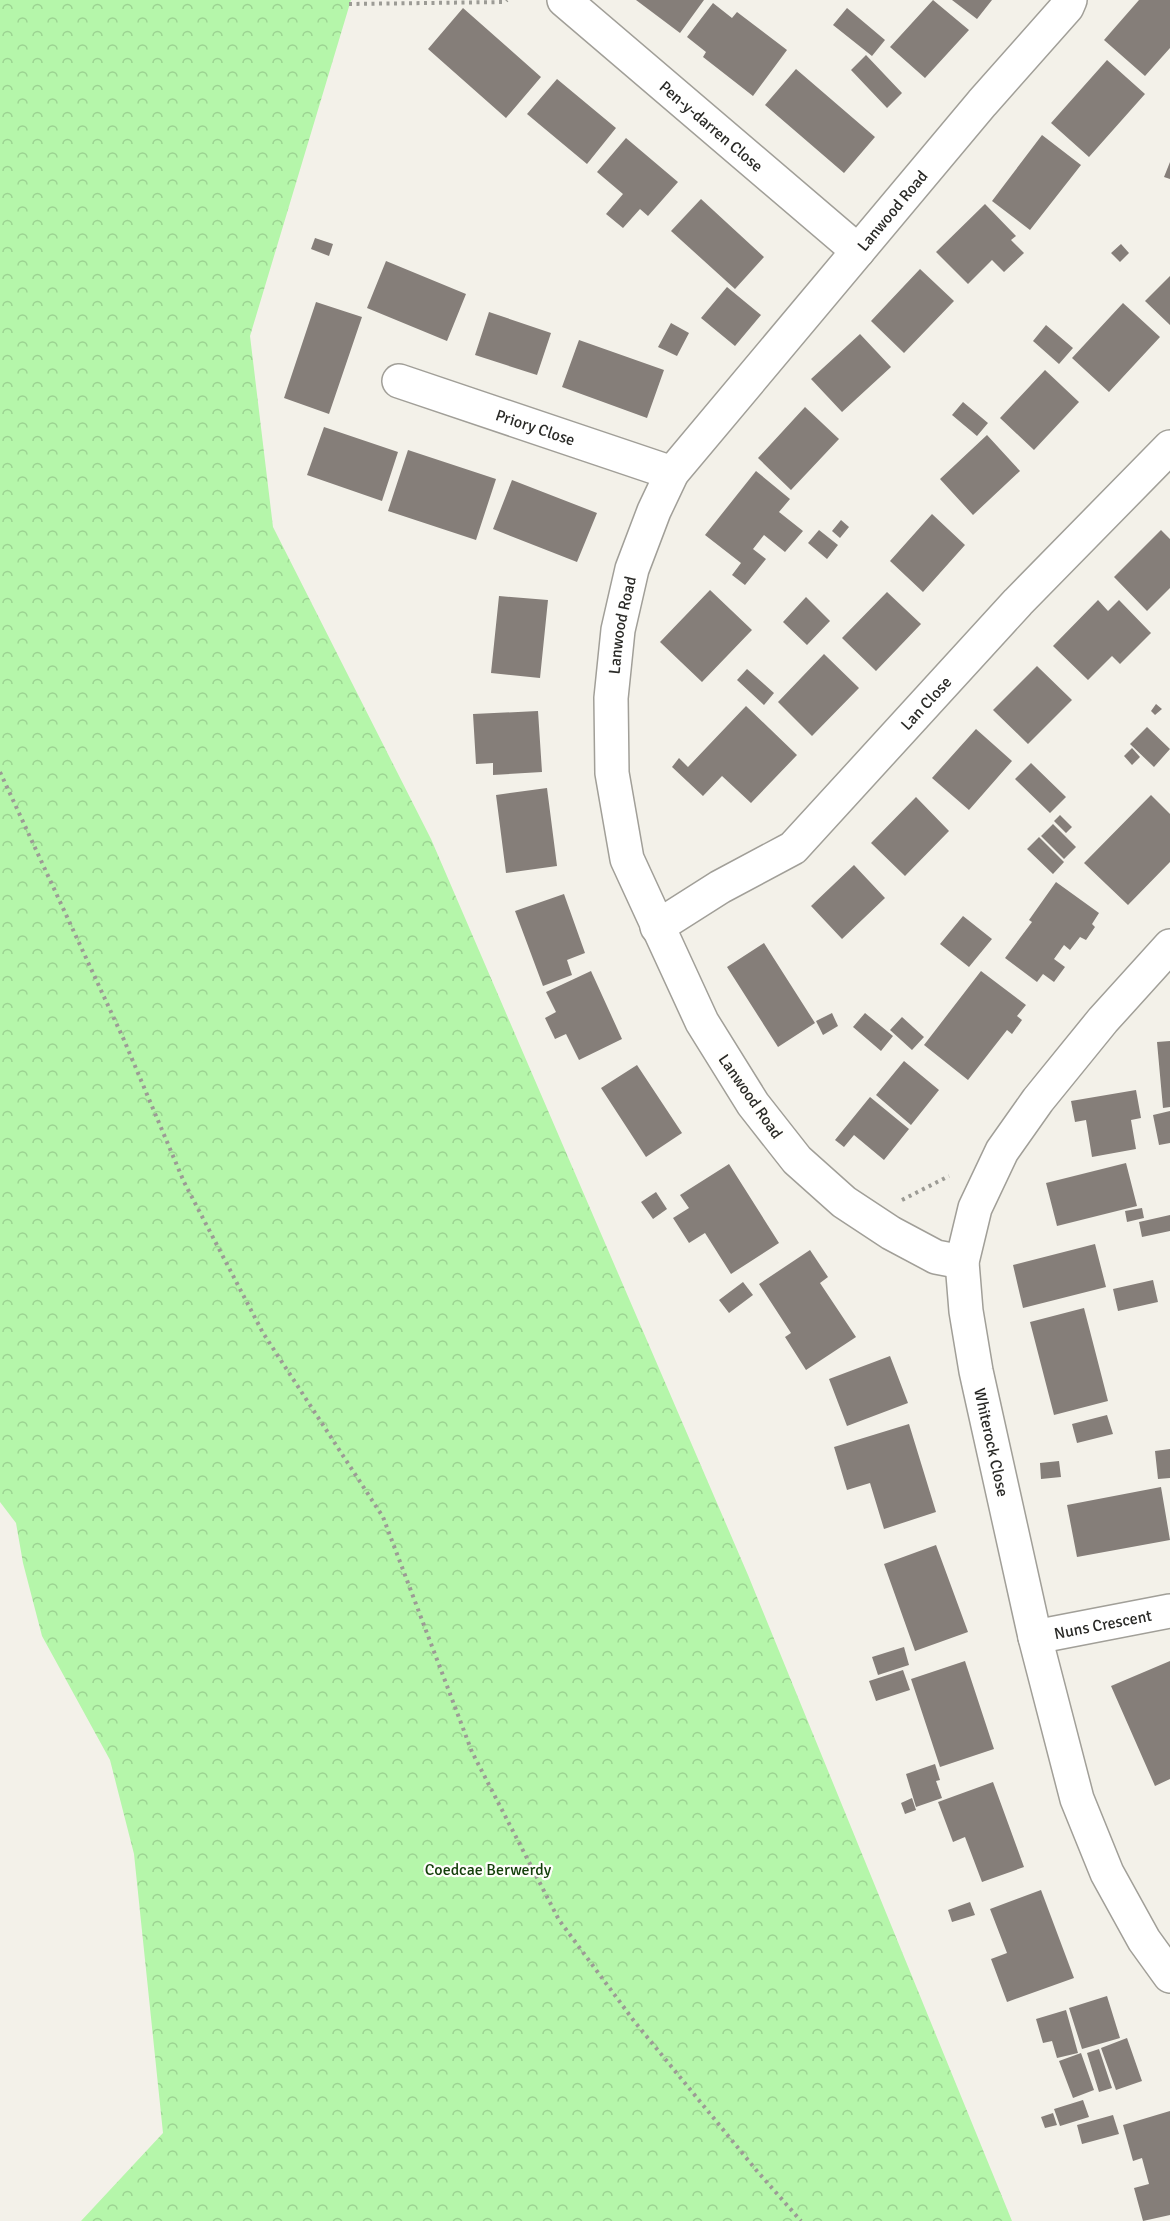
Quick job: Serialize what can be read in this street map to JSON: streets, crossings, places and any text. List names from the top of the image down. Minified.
{"streets":{"street":["Pen-y-darren Close","Lanwood Road","Priory Close","Lan Close","Whiterock Close","Nuns Crescent"]},"crossings":[["Pen-y-darren Close","Lanwood Road"],["Lanwood Road","Priory Close"],["Lanwood Road","Lan Close"],["Lanwood Road","Whiterock Close"],["Whiterock Close","Nuns Crescent"]],"parks":["Coedcae Berwerdy"]}
